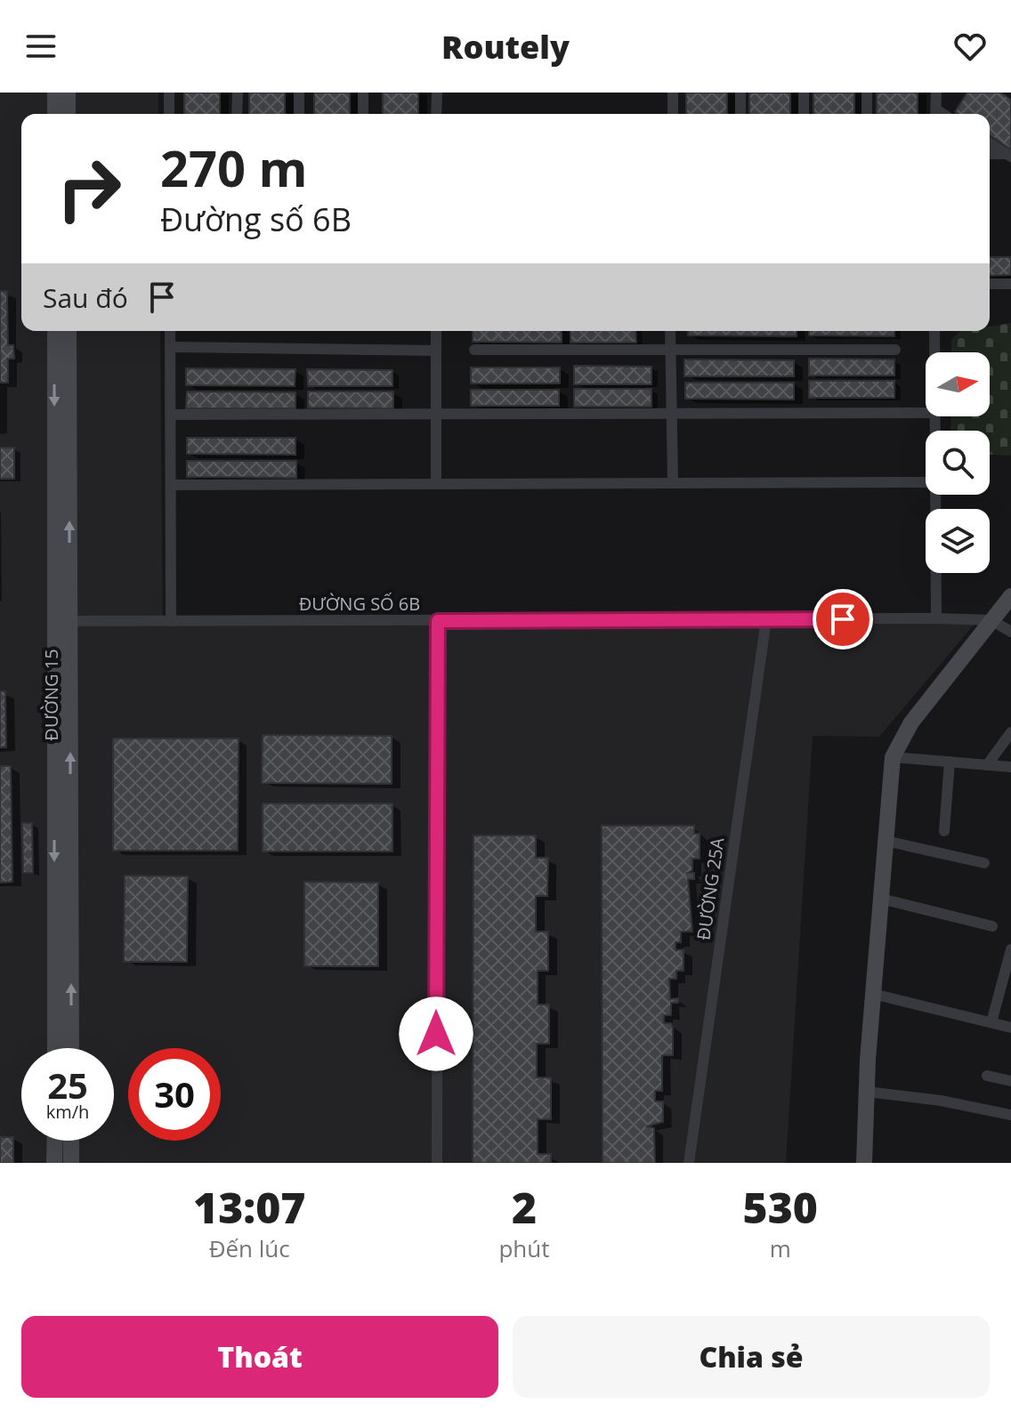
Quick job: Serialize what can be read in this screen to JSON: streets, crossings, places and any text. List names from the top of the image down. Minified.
{"streets":{"street":["ĐƯỜNG SỐ 6B","ĐƯỜNG 15","ĐƯỜNG 25A"]},"crossings":[["ĐƯỜNG SỐ 6B","ĐƯỜNG 15"],["ĐƯỜNG SỐ 6B","ĐƯỜNG 25A"]],"north":"right","page":{"header":"Routely","turn":["270 m","Đường số 6B"],"then":"Sau đó","speed":"25 km/h","limit":"30","eta":["13:07","Đến lúc","2","phút","530","m"],"buttons":["Thoát","Chia sẻ"]}}
